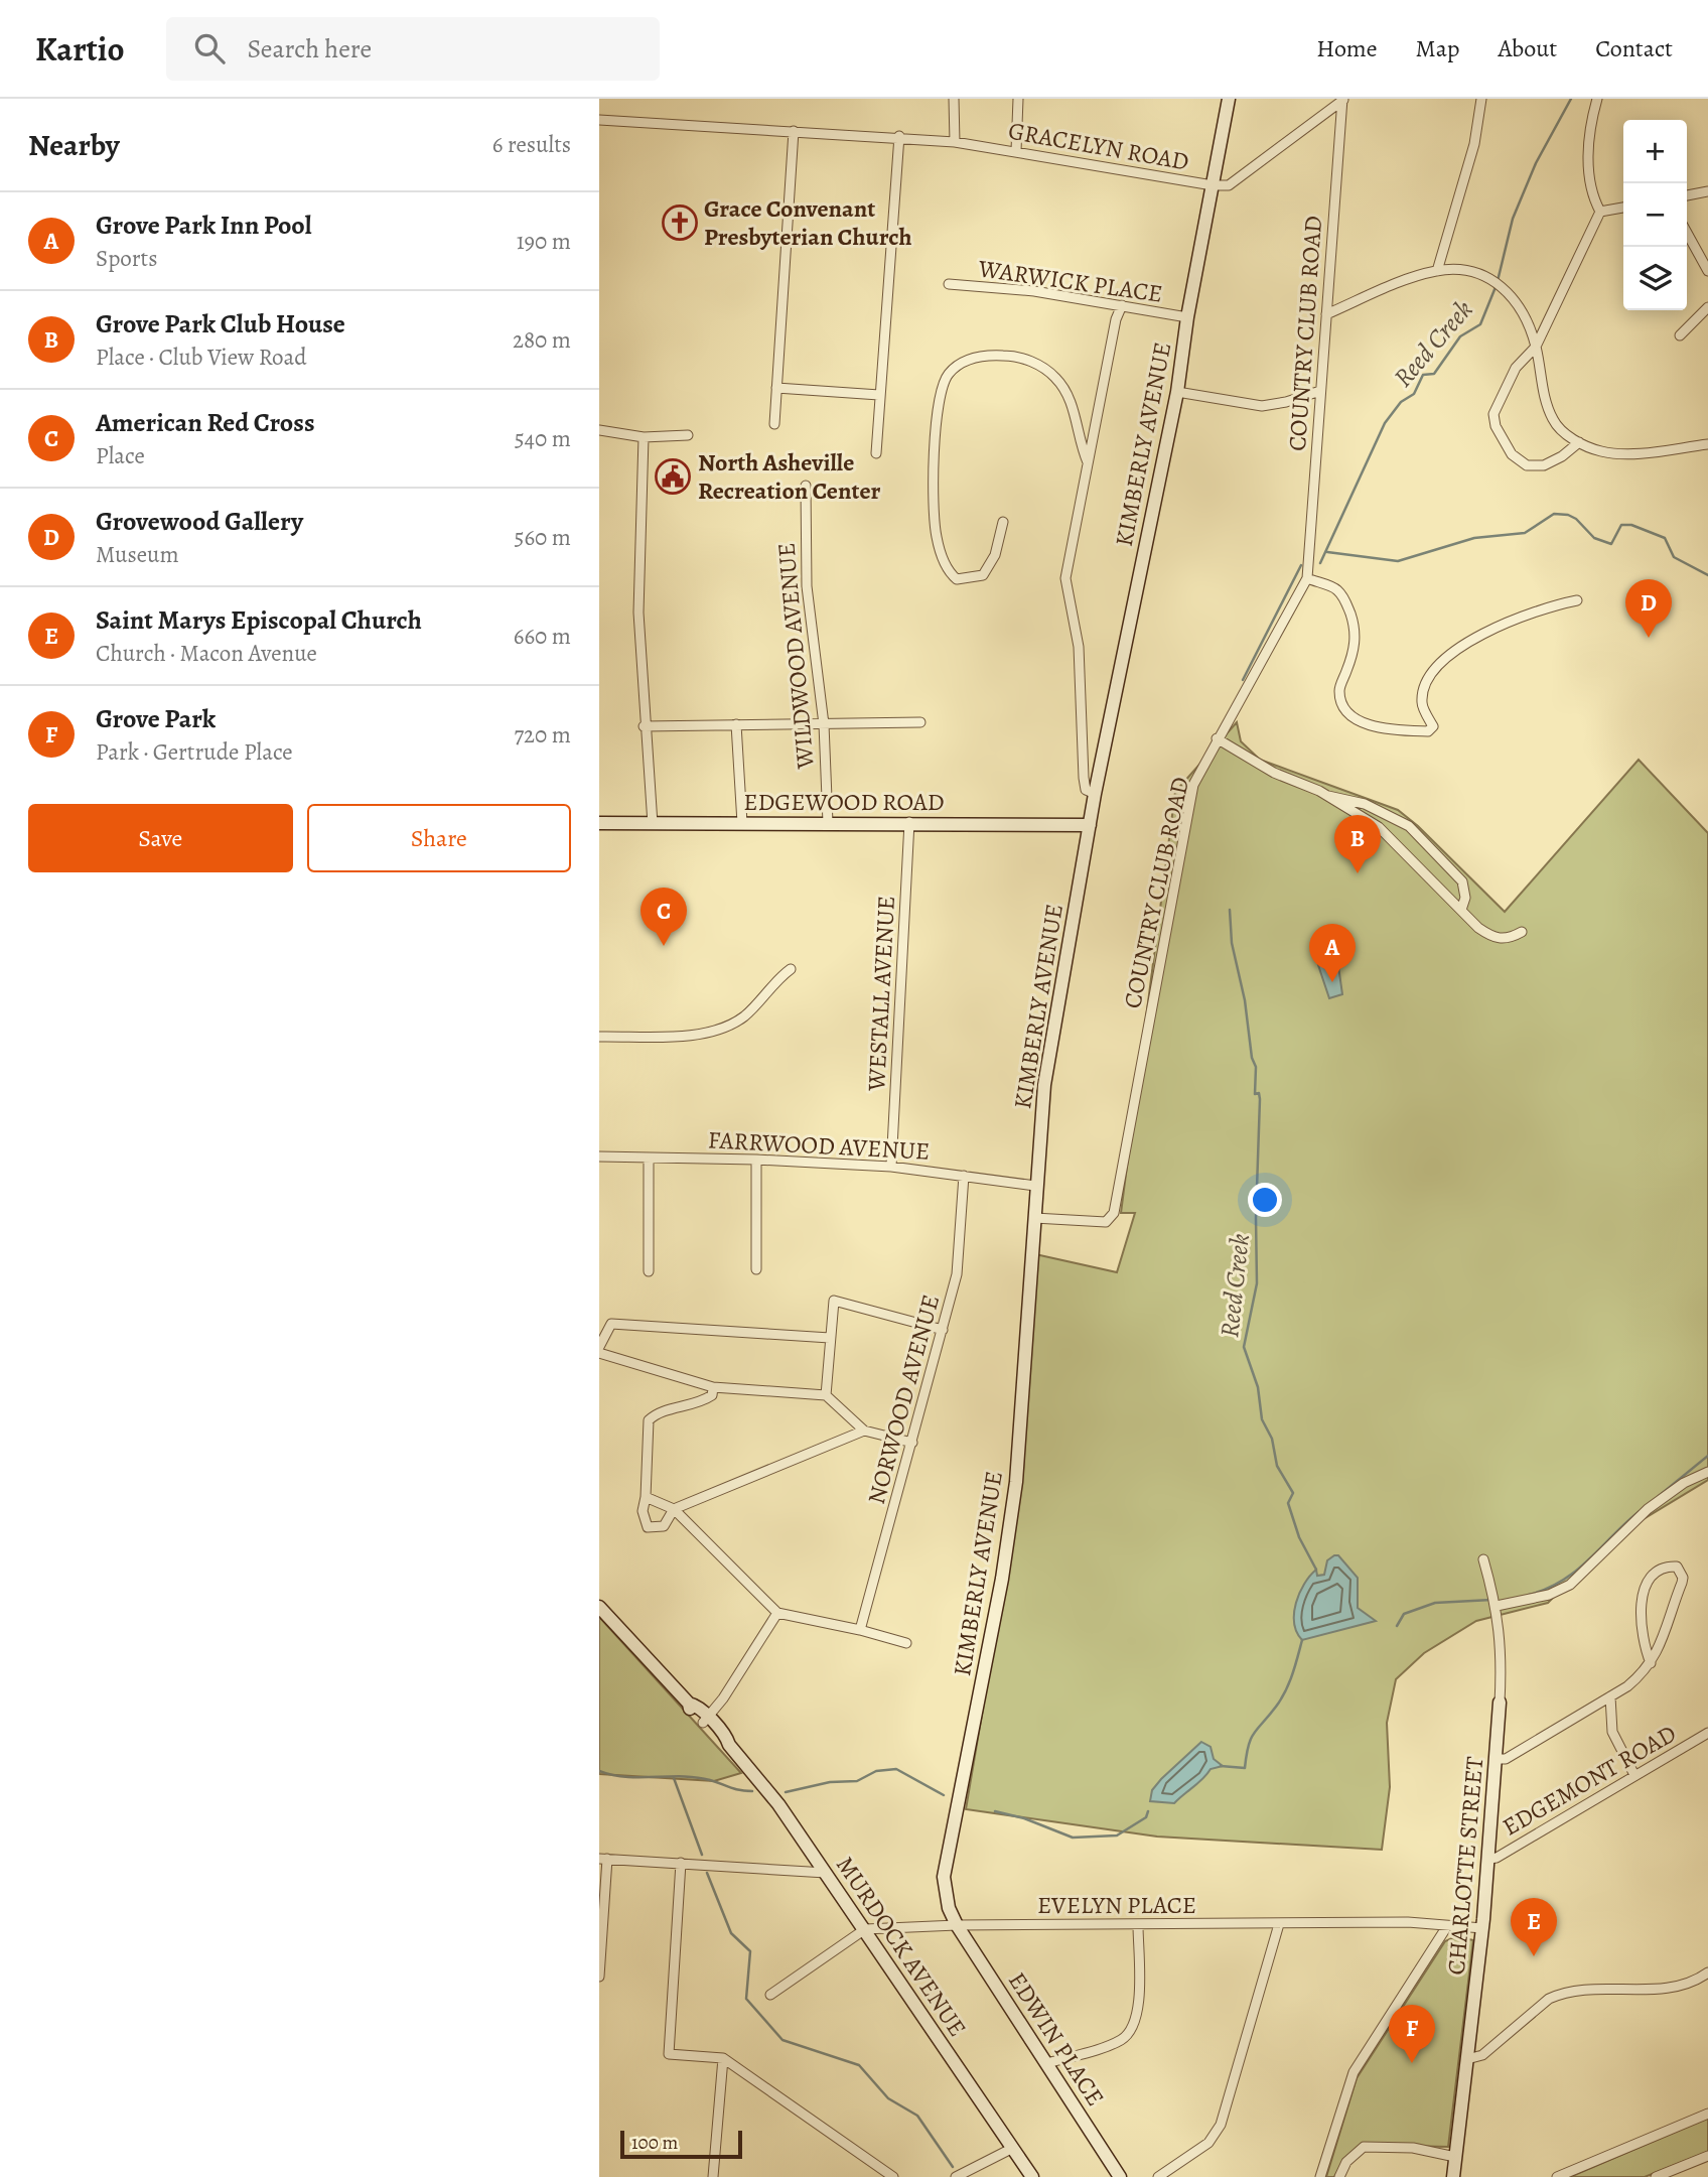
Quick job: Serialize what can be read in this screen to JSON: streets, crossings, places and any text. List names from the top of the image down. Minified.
{"streets":{"street":["GRACELYN ROAD","WARWICK PLACE","COUNTRY CLUB ROAD","KIMBERLY AVENUE","WILDWOOD AVENUE","EDGEWOOD ROAD","WESTALL AVENUE","FARRWOOD AVENUE","NORWOOD AVENUE","EDGEMONT ROAD","CHARLOTTE STREET","EVELYN PLACE","MURDOCK AVENUE","EDWIN PLACE"]},"crossings":[["GRACELYN ROAD","KIMBERLY AVENUE"],["WARWICK PLACE","KIMBERLY AVENUE"],["COUNTRY CLUB ROAD","KIMBERLY AVENUE"],["KIMBERLY AVENUE","EDGEWOOD ROAD"],["KIMBERLY AVENUE","FARRWOOD AVENUE"],["KIMBERLY AVENUE","EVELYN PLACE"],["KIMBERLY AVENUE","EDWIN PLACE"],["WILDWOOD AVENUE","EDGEWOOD ROAD"],["EDGEWOOD ROAD","WESTALL AVENUE"],["WESTALL AVENUE","FARRWOOD AVENUE"],["FARRWOOD AVENUE","NORWOOD AVENUE"],["EDGEMONT ROAD","CHARLOTTE STREET"],["CHARLOTTE STREET","EVELYN PLACE"],["EVELYN PLACE","MURDOCK AVENUE"],["EVELYN PLACE","EDWIN PLACE"]],"water":["Reed Creek"],"places":{"church":["Grace Convenant Presbyterian Church"],"public building":["North Asheville Recreation Center"]},"scale_bar":"100 m","page":{"header":"Kartio","search":"Search here","nav":["Home","Map","About","Contact"],"heading":["Nearby","6 results"],"map_buttons":["+","−"],"list":[{"mark":"A","name":"Grove Park Inn Pool","note":"Sports","value":"190 m"},{"mark":"B","name":"Grove Park Club House","note":"Place · Club View Road","value":"280 m"},{"mark":"C","name":"American Red Cross","note":"Place","value":"540 m"},{"mark":"D","name":"Grovewood Gallery","note":"Museum","value":"560 m"},{"mark":"E","name":"Saint Marys Episcopal Church","note":"Church · Macon Avenue","value":"660 m"},{"mark":"F","name":"Grove Park","note":"Park · Gertrude Place","value":"720 m"}],"pins":["D","B","C","A","E","F"],"buttons":["Save","Share"],"scale":"100 m"}}
